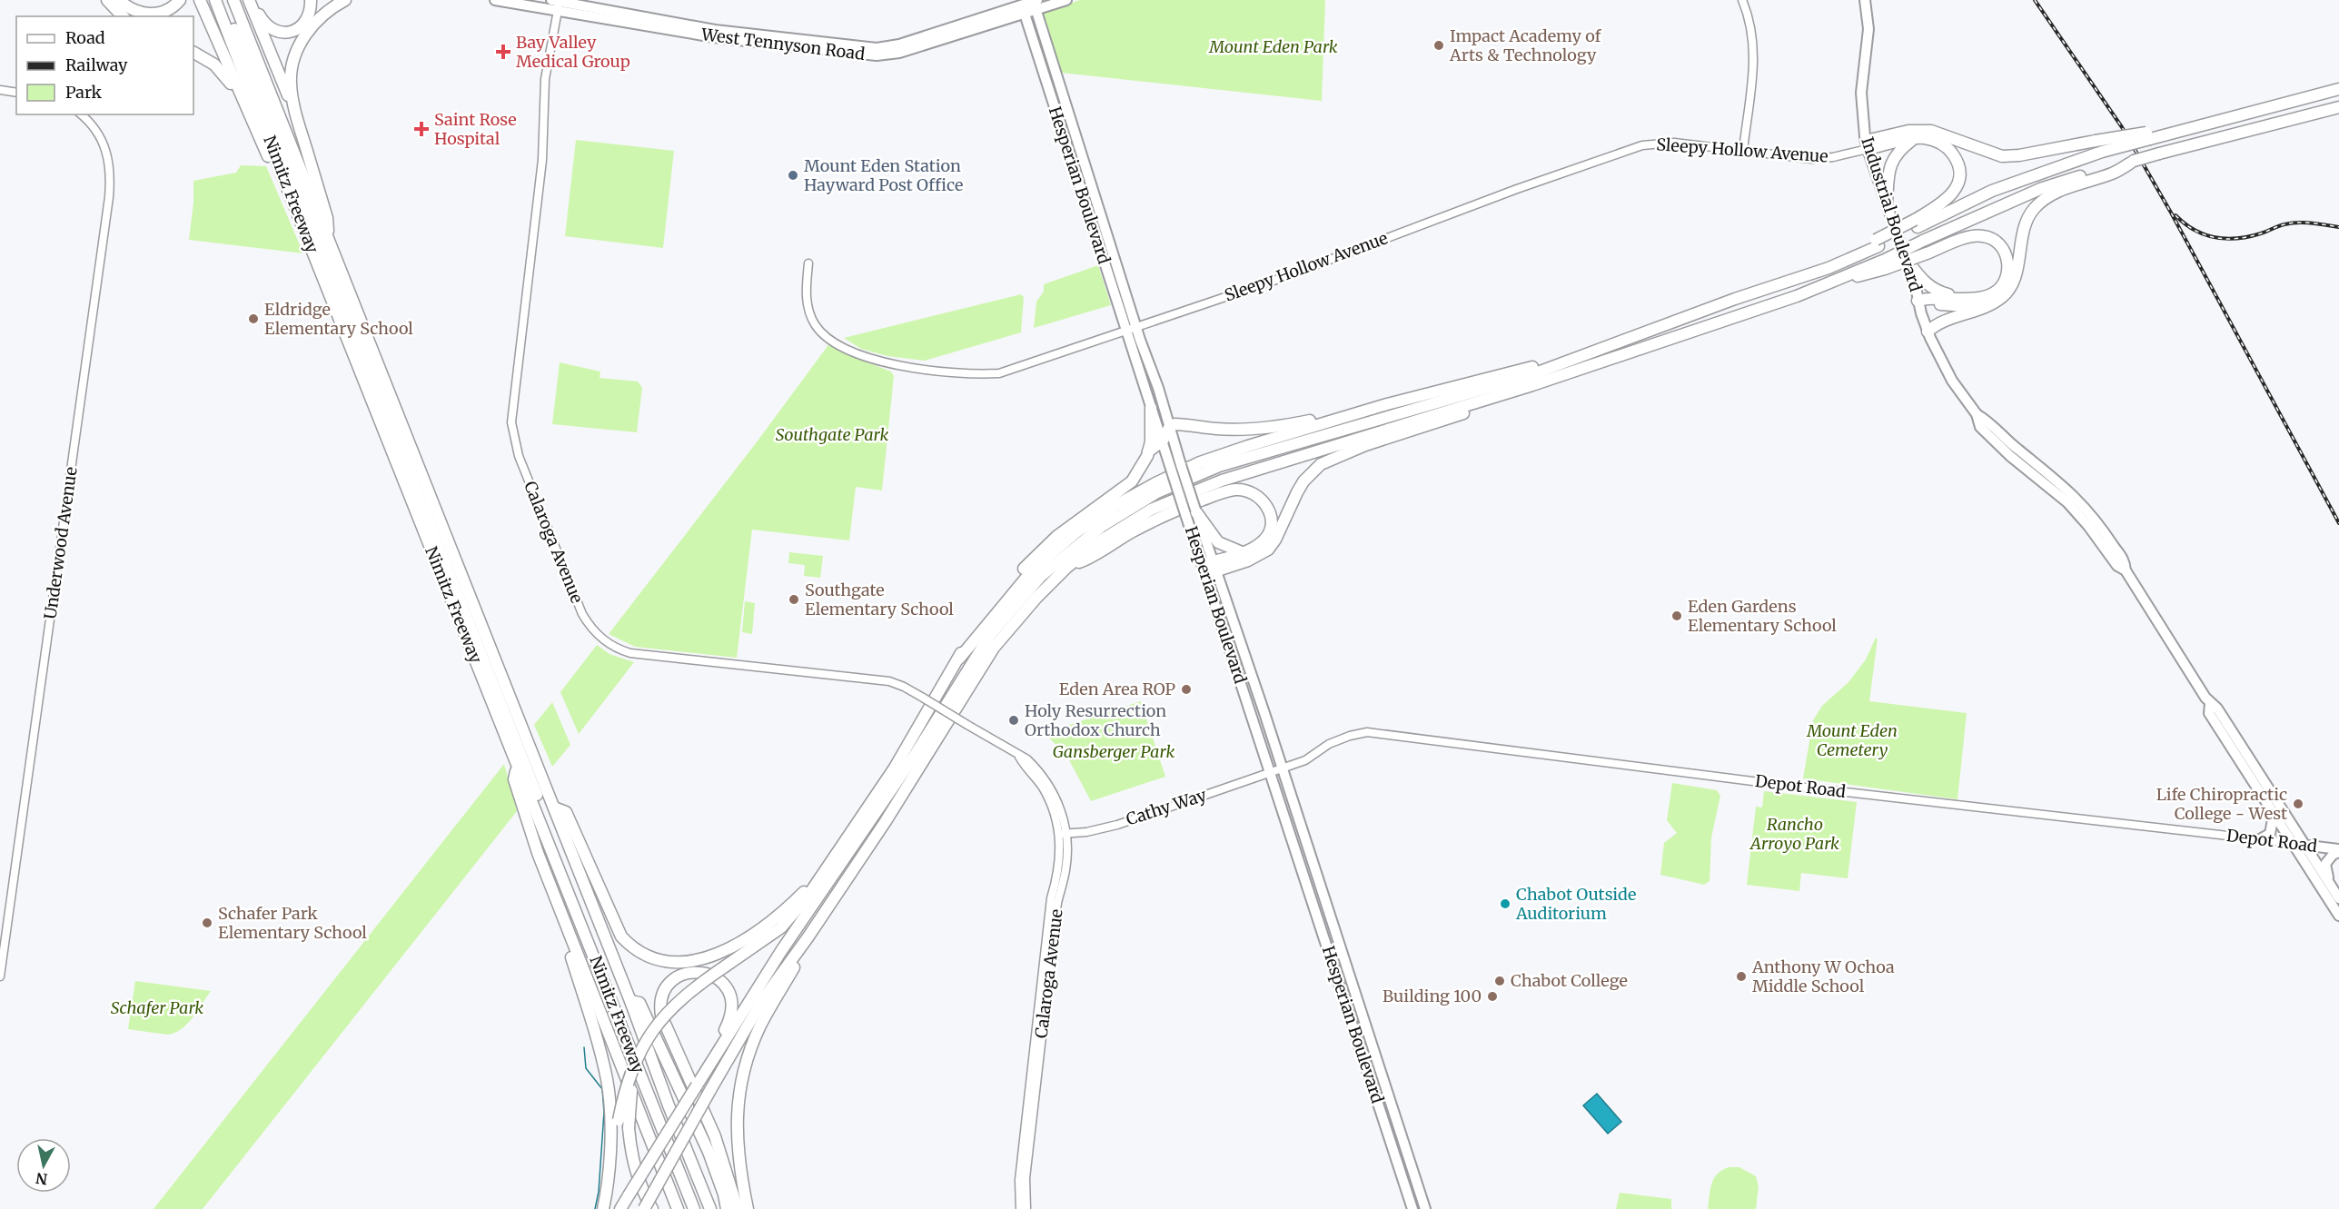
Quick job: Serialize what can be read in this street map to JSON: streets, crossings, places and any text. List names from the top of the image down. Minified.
{"streets":{"highway":["Nimitz Freeway"],"main road":["West Tennyson Road","Hesperian Boulevard","Industrial Boulevard","Depot Road"],"street":["Sleepy Hollow Avenue","Calaroga Avenue","Underwood Avenue","Cathy Way"]},"crossings":[["West Tennyson Road","Hesperian Boulevard"],["West Tennyson Road","Calaroga Avenue"],["Sleepy Hollow Avenue","Hesperian Boulevard"],["Sleepy Hollow Avenue","Industrial Boulevard"],["Hesperian Boulevard","Depot Road"],["Hesperian Boulevard","Cathy Way"],["Industrial Boulevard","Depot Road"],["Calaroga Avenue","Cathy Way"],["Depot Road","Cathy Way"]],"parks":["Mount Eden Park","Southgate Park","Mount Eden Cemetery","Gansberger Park","Rancho Arroyo Park","Schafer Park"],"places":{"other":["Impact Academy of Arts & Technology","Mount Eden Station Hayward Post Office","Eldridge Elementary School","Southgate Elementary School","Eden Gardens Elementary School","Eden Area ROP","Holy Resurrection Orthodox Church","Life Chiropractic College - West","Chabot Outside Auditorium","Schafer Park Elementary School","Anthony W Ochoa Middle School","Chabot College","Building 100"],"health":["Bay Valley Medical Group","Saint Rose Hospital"]},"legend":["Road","Railway","Park"],"north":"bottom"}
